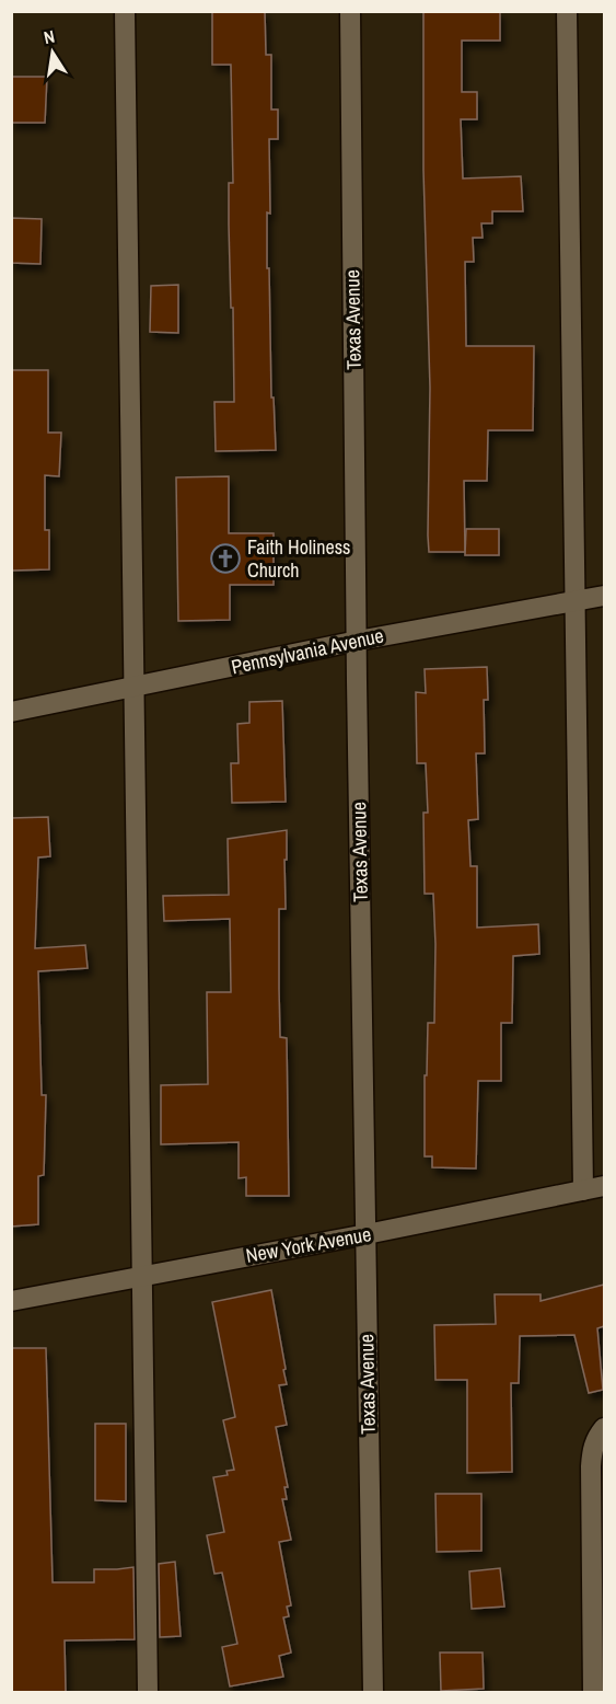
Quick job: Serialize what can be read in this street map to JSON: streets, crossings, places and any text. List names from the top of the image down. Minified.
{"streets":{"street":["Texas Avenue","Pennsylvania Avenue","New York Avenue"]},"crossings":[["Texas Avenue","Pennsylvania Avenue"],["Texas Avenue","New York Avenue"]],"places":{"church":["Faith Holiness Church"]},"north":"top"}
